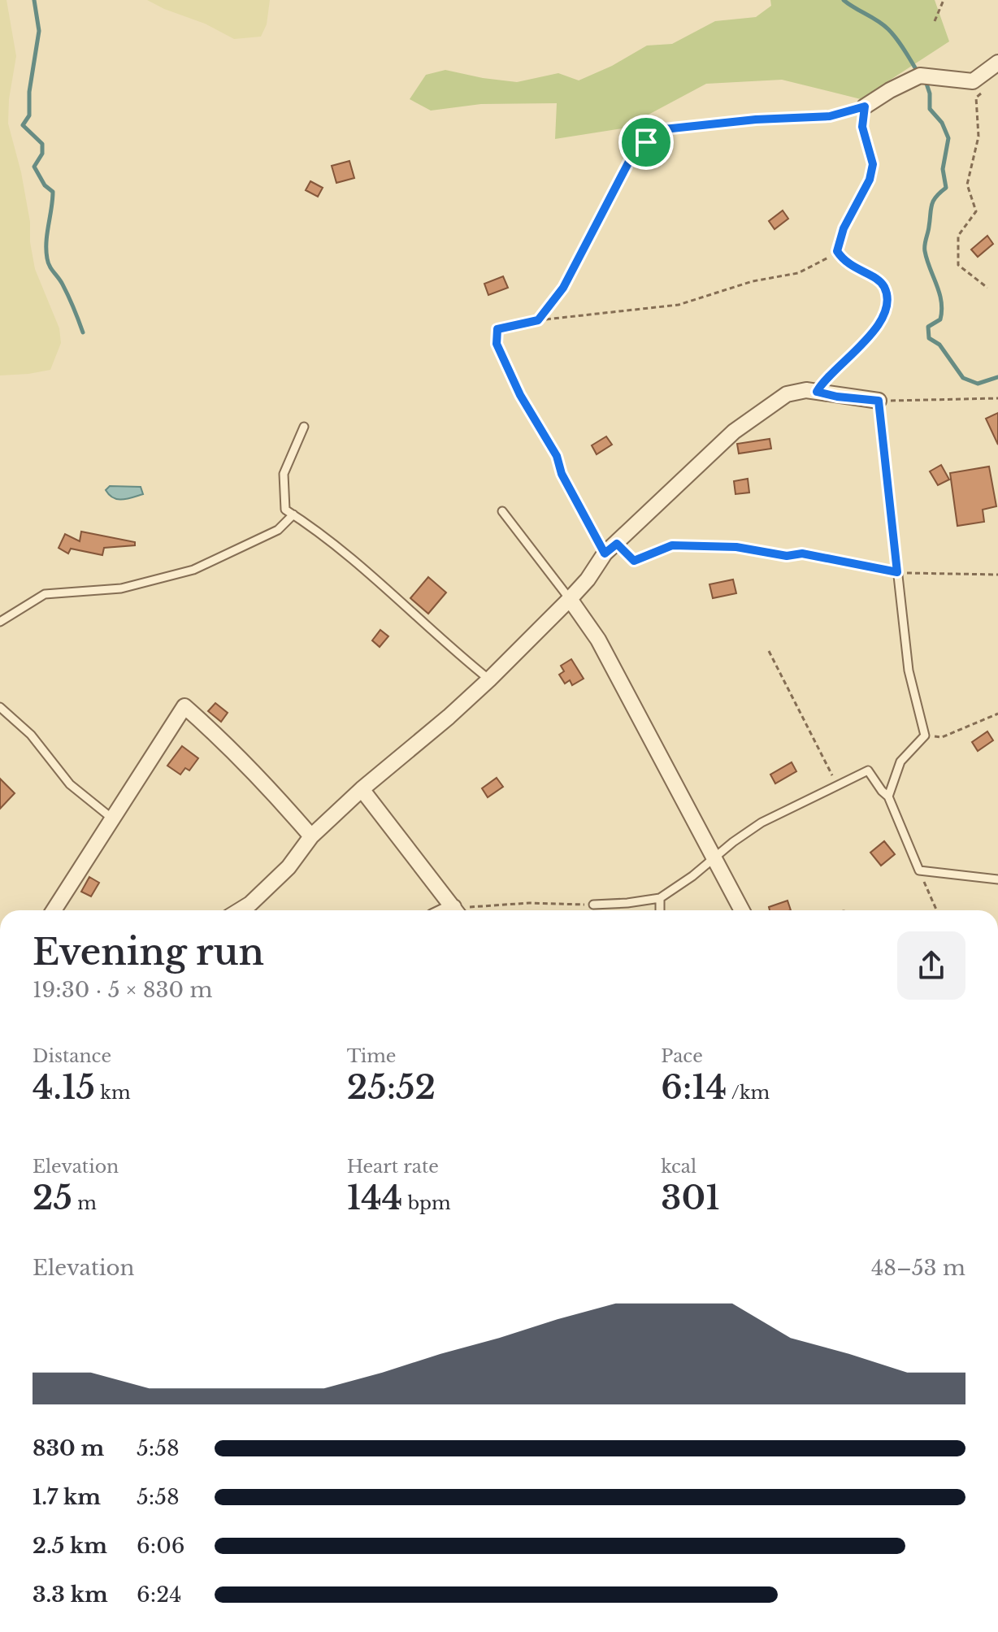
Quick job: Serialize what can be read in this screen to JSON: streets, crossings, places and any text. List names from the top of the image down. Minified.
{"page":{"heading":["Evening run","19:30 · 5 × 830 m"],"stats":[["Distance","4.15 km"],["Time","25:52"],["Pace","6:14 /km"],["Elevation","25 m"],["Heart rate","144 bpm"],["kcal","301"]],"chart":["Elevation","48–53 m"],"list":[{"name":"830 m","note":"5:58"},{"name":"1.7 km","note":"5:58"},{"name":"2.5 km","note":"6:06"},{"name":"3.3 km","note":"6:24"}]}}
